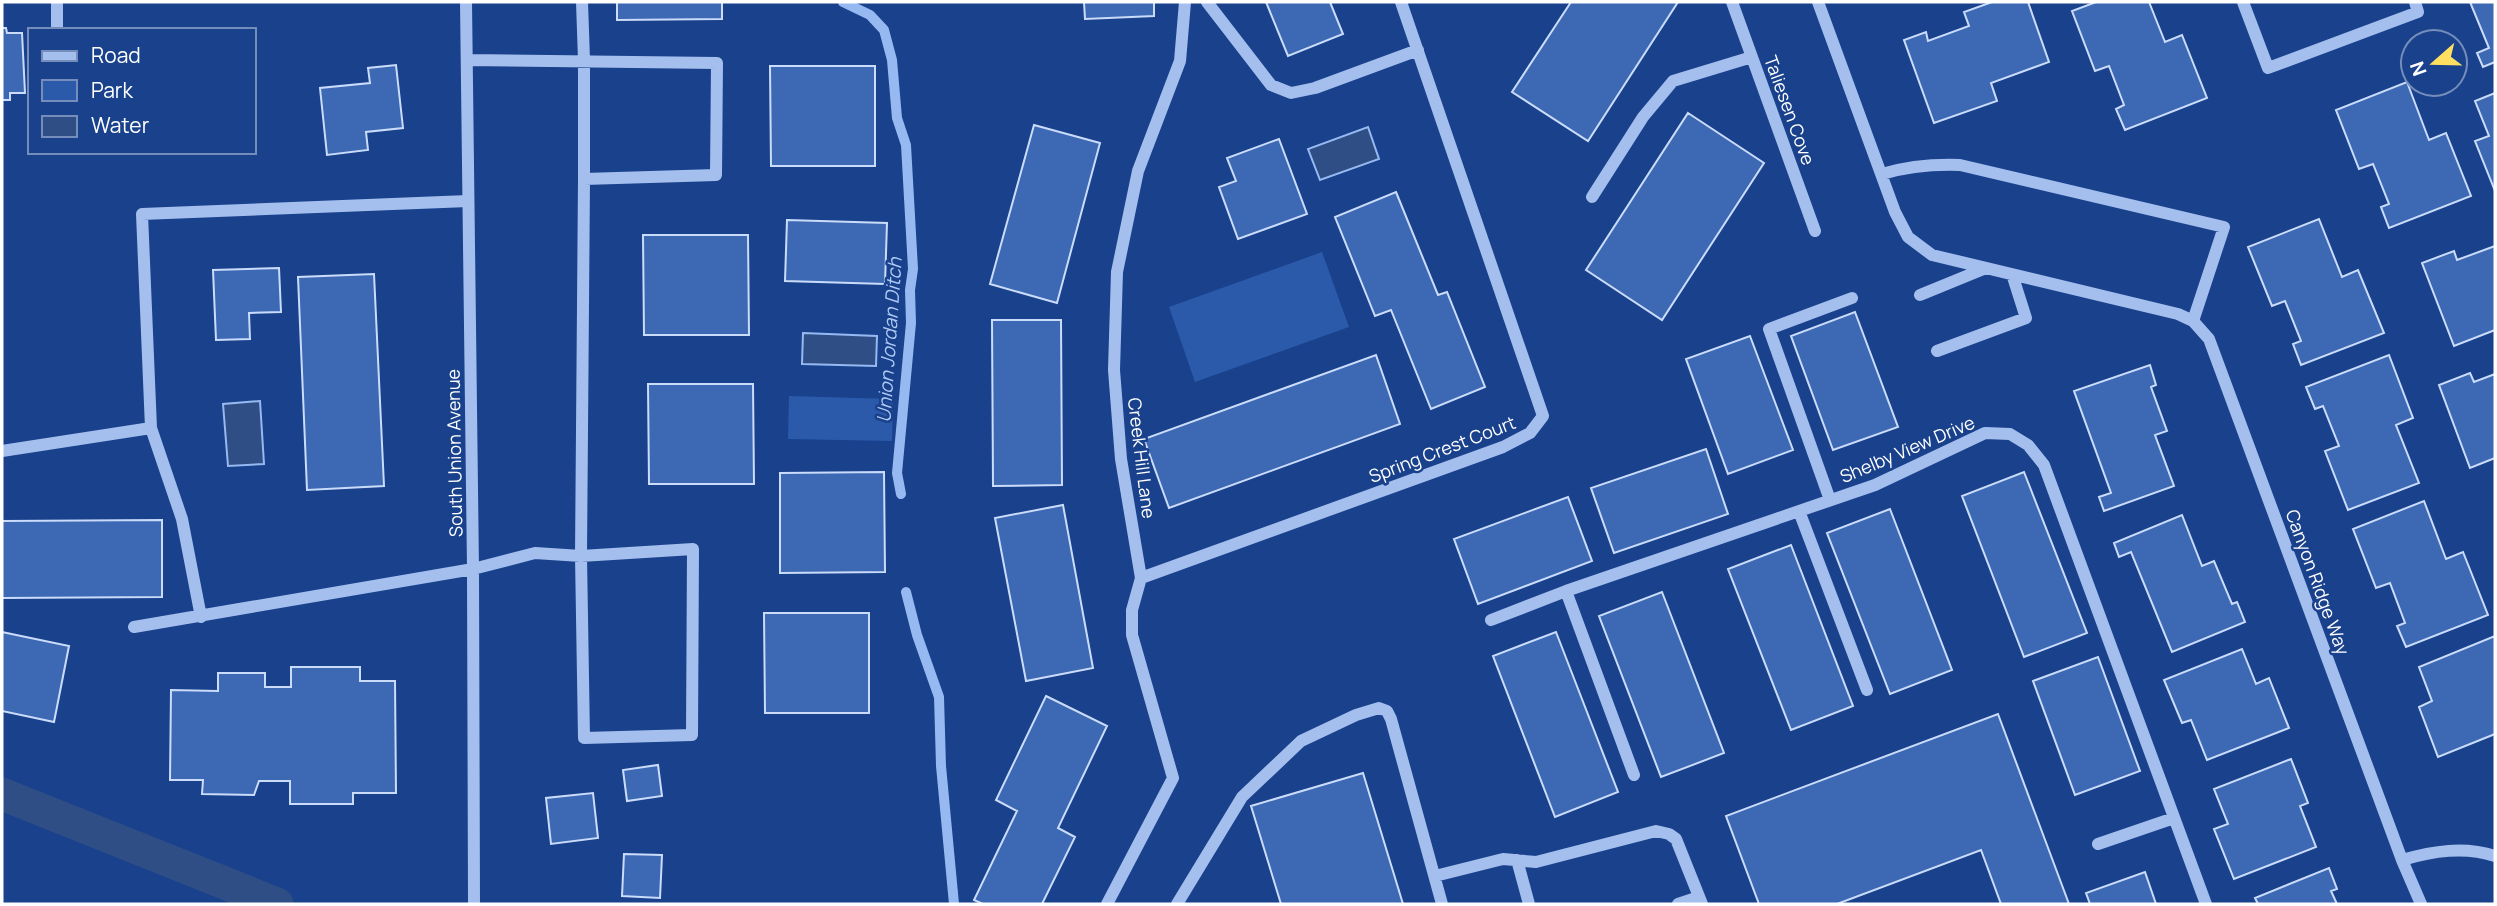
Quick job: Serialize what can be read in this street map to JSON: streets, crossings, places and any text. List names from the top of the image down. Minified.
{"streets":{"street":["Taliesen Cove","Spring Crest Court","Shelby View Drive","South Union Avenue","Creek Hill Lane","Canyon Ridge Way"]},"crossings":[["Spring Crest Court","Creek Hill Lane"]],"water":["Union Jordan Ditch"],"legend":["Road","Park","Water"],"north":"left"}
